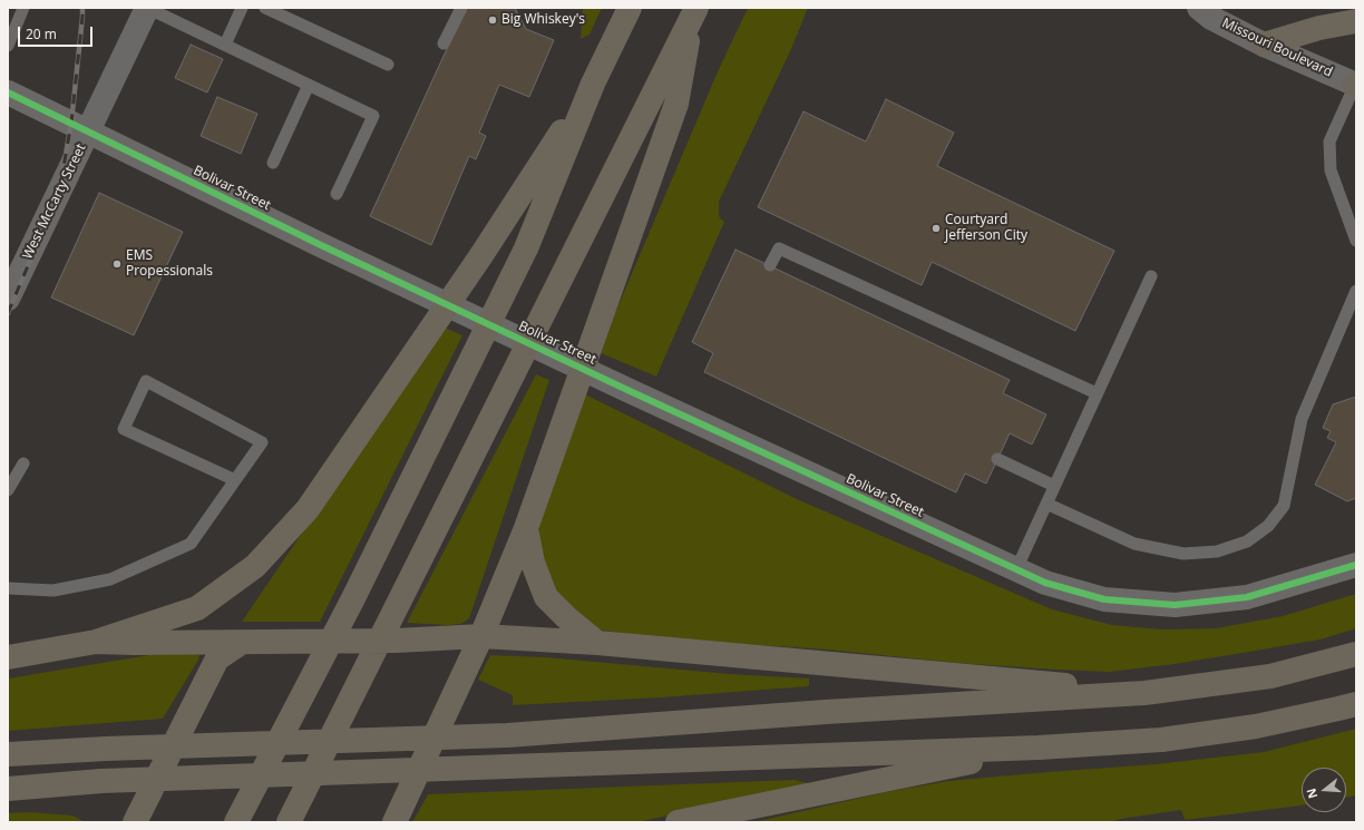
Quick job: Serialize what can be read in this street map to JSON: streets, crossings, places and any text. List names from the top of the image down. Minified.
{"streets":{"street":["Missouri Boulevard","Bolivar Street","West McCarty Street"]},"crossings":[["Bolivar Street","West McCarty Street"]],"places":["Big Whiskey's","Courtyard Jefferson City","EMS Propessionals"],"scale_bar":"20 m","north":"left"}
